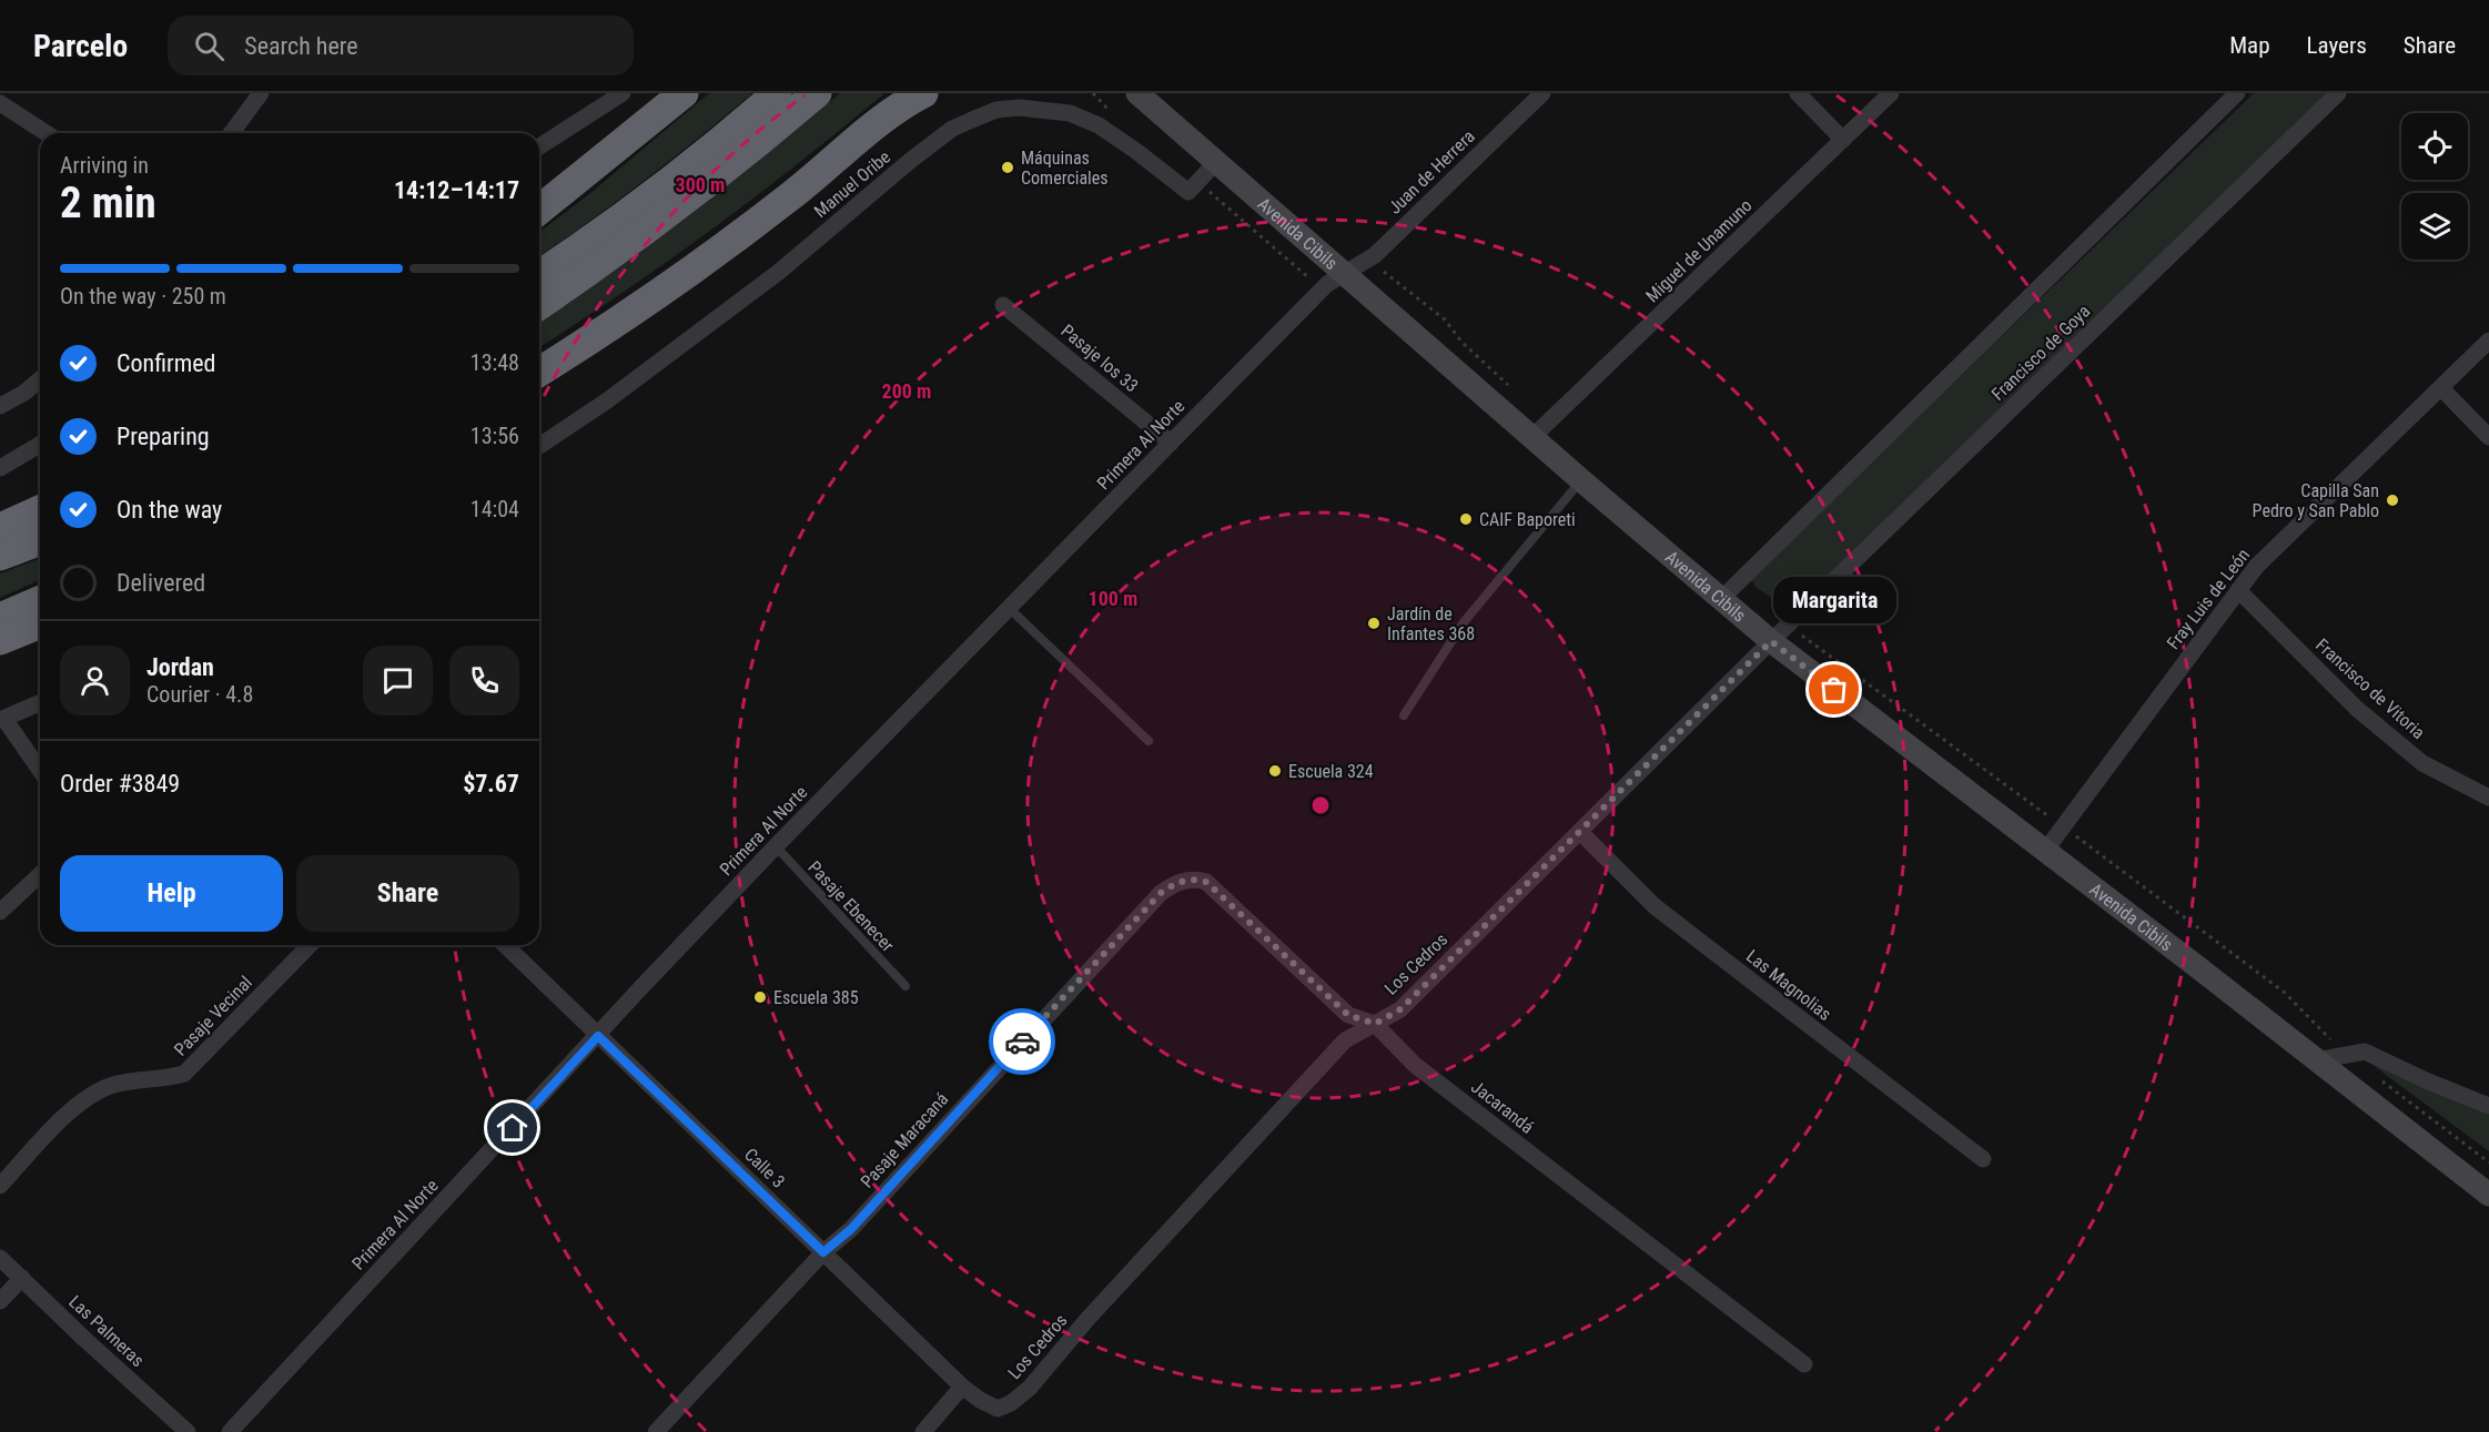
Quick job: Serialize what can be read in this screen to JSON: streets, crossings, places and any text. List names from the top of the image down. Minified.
{"streets":{"street":["Juan de Herrera","Manuel Oribe","Avenida Cibils","Miguel de Unamuno","Francisco de Goya","Pasaje los 33","Primera Al Norte","Fray Luis de León","Francisco de Vitoria","Los Cedros","Las Magnolias","Pasaje Vecinal","Jacarandá","Pasaje Maracaná","Calle 3","Las Palmeras"],"lane":["Pasaje Ebenecer"]},"crossings":[["Juan de Herrera","Avenida Cibils"],["Juan de Herrera","Primera Al Norte"],["Manuel Oribe","Avenida Cibils"],["Avenida Cibils","Miguel de Unamuno"],["Avenida Cibils","Francisco de Goya"],["Avenida Cibils","Primera Al Norte"],["Avenida Cibils","Fray Luis de León"],["Avenida Cibils","Los Cedros"],["Francisco de Goya","Los Cedros"],["Pasaje los 33","Primera Al Norte"],["Primera Al Norte","Pasaje Ebenecer"],["Primera Al Norte","Calle 3"],["Fray Luis de León","Francisco de Vitoria"],["Los Cedros","Las Magnolias"],["Los Cedros","Jacarandá"],["Los Cedros","Calle 3"],["Jacarandá","Pasaje Maracaná"],["Pasaje Maracaná","Calle 3"]],"places":["Máquinas Comerciales","Capilla San Pedro y San Pablo","CAIF Baporeti","Jardín de Infantes 368","Margarita","Escuela 324","Escuela 385"],"page":{"header":"Parcelo","search":"Search here","nav":["Map","Layers","Share"],"heading":["2 min","Arriving in","14:12–14:17"],"panel":["Jordan","Courier · 4.8","Order #3849","$7.67"],"bar":"On the way · 250 m","list":[["Confirmed","13:48"],["Preparing","13:56"],["On the way","14:04"],"Delivered"],"bubble":"Margarita","buttons":["Help","Share"]},"rings":["300 m","200 m","100 m"]}
